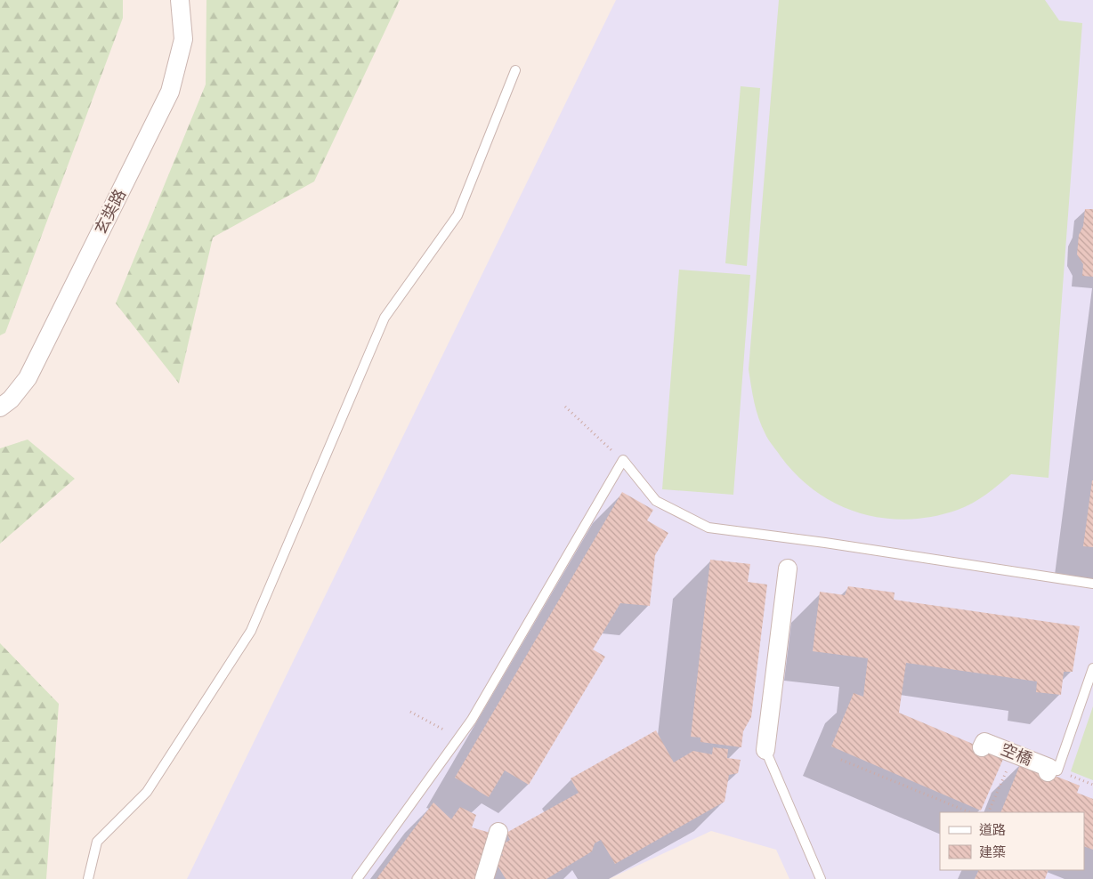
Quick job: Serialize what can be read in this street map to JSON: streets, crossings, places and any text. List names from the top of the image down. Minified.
{"streets":{"street":["玄奘路","空橋"]},"legend":["道路","建築"]}
